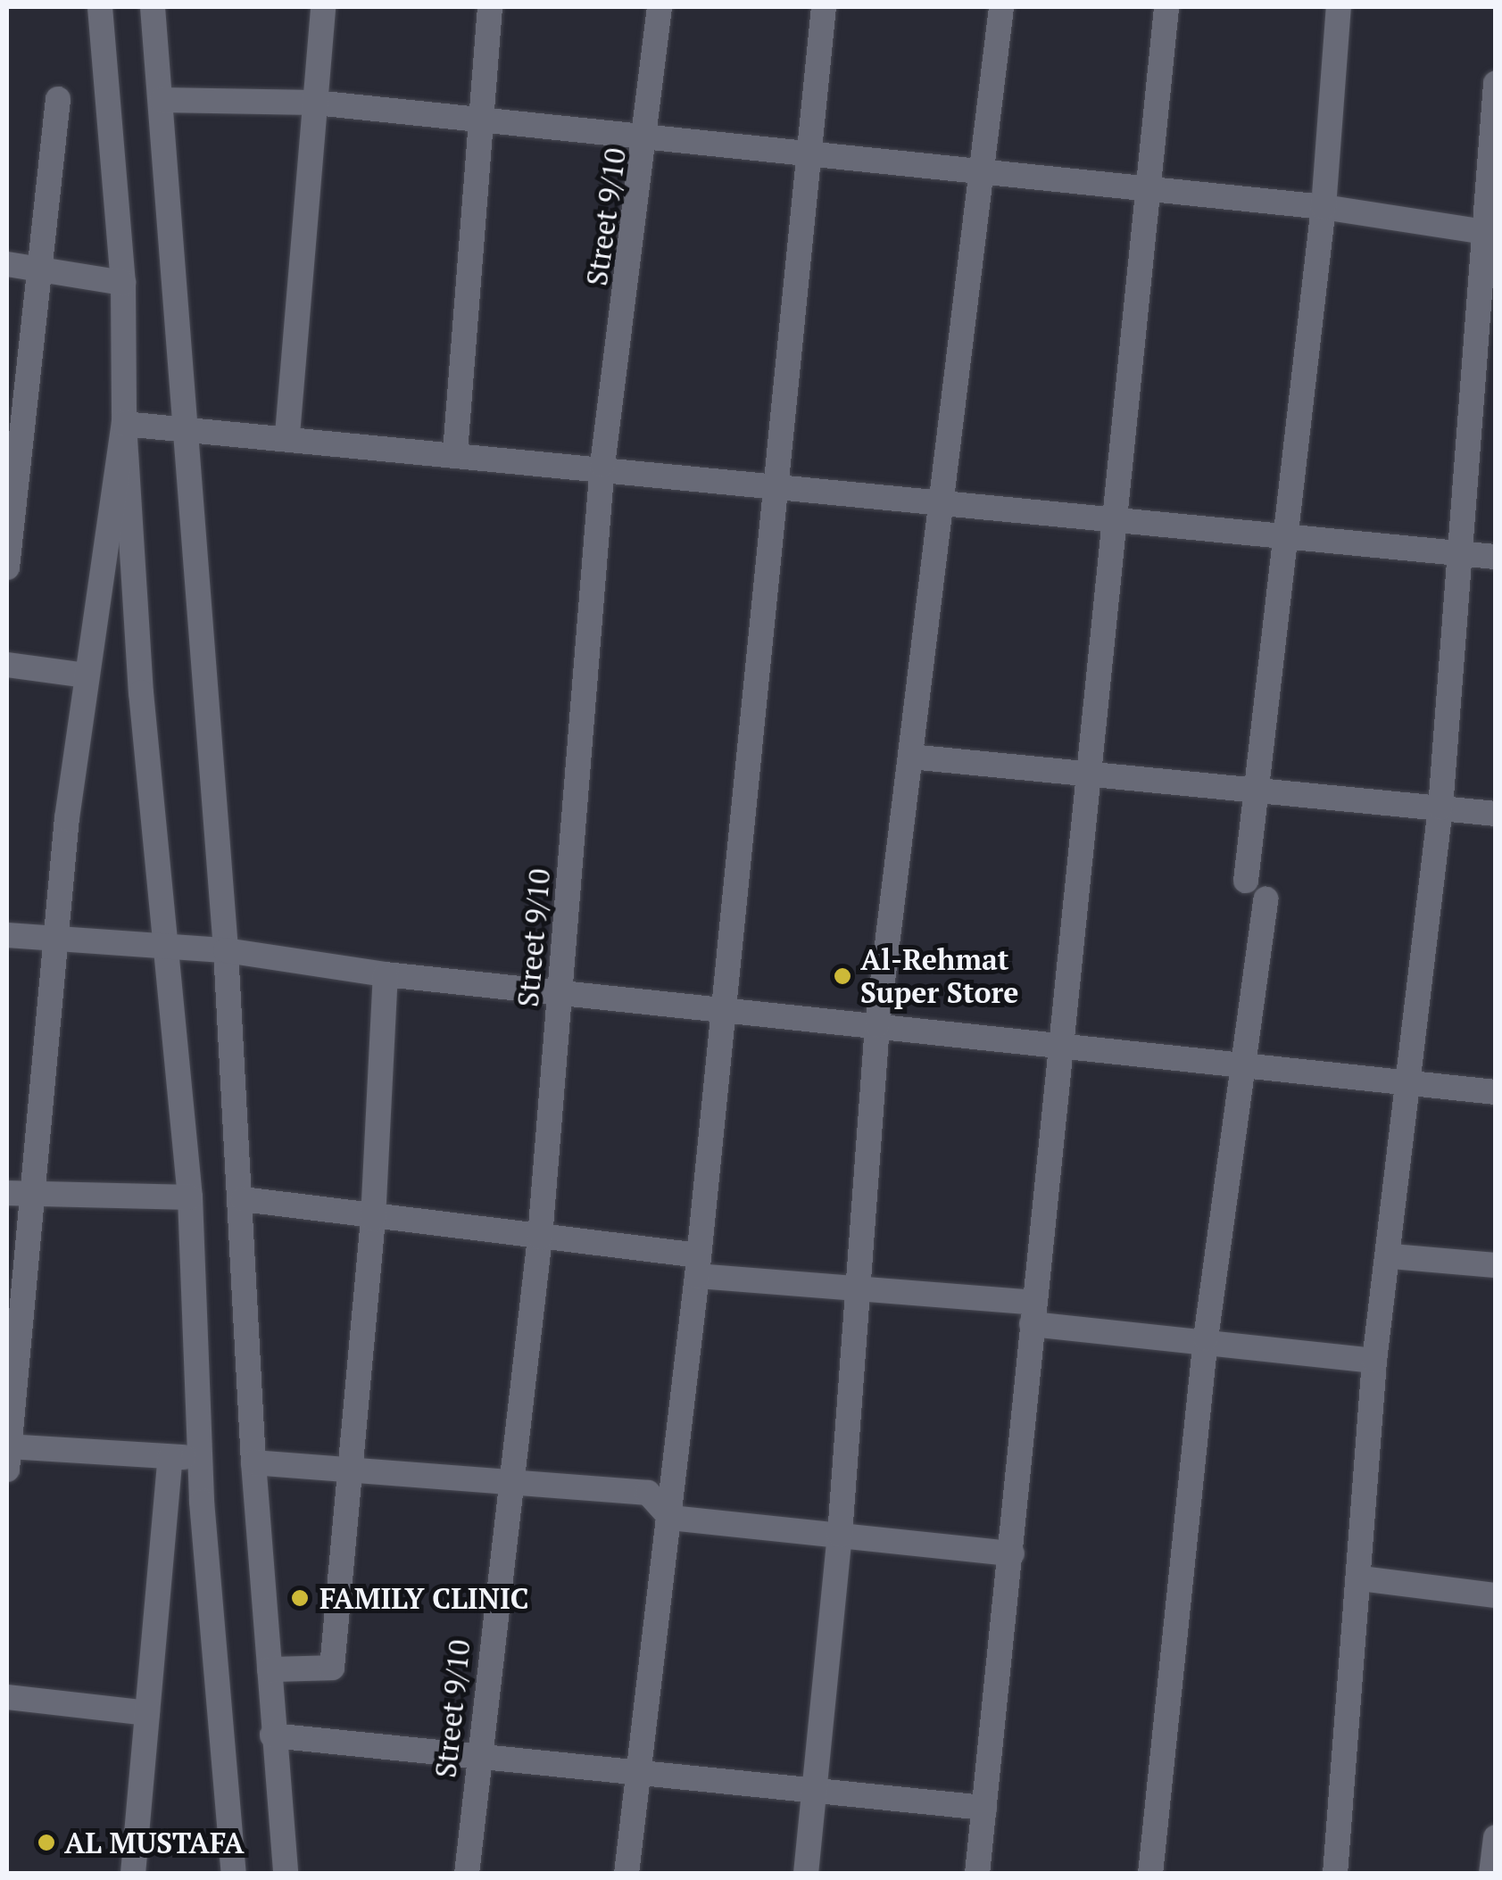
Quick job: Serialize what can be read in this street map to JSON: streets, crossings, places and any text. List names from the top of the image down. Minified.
{"streets":{"street":["Street 9/10"]},"places":["Al-Rehmat Super Store","FAMILY CLINIC","AL MUSTAFA"]}
